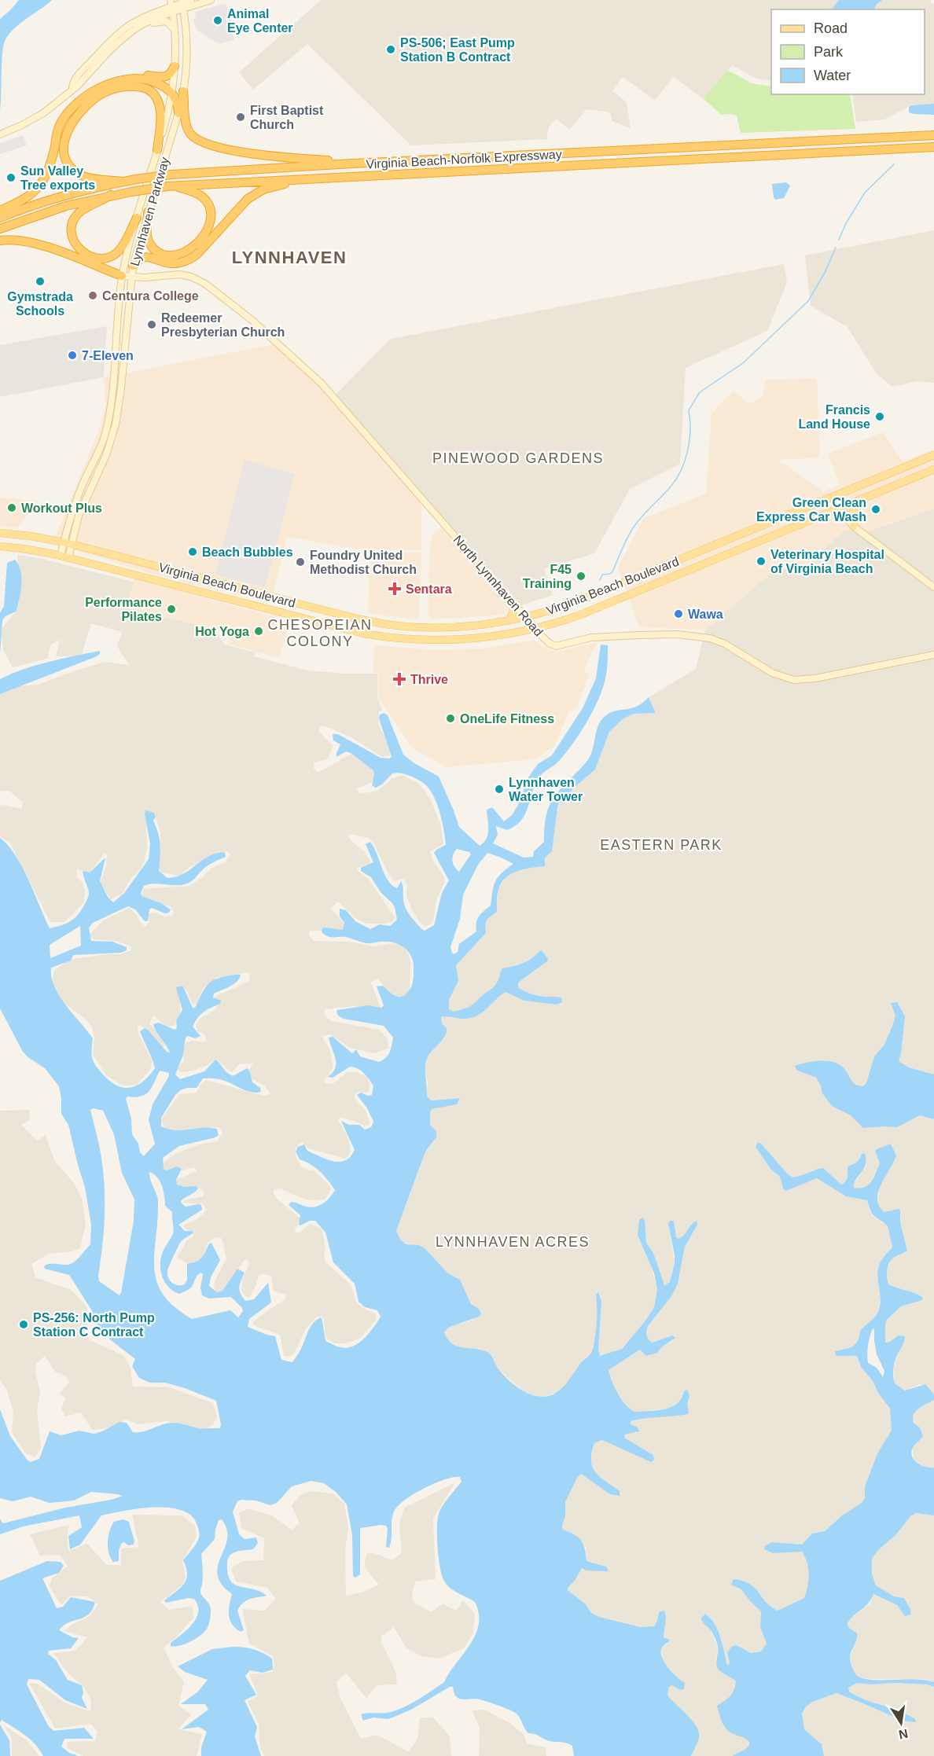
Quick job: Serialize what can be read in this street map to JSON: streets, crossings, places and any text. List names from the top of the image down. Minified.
{"streets":{"highway":["Virginia Beach-Norfolk Expressway"],"main road":["Virginia Beach Boulevard"],"street":["Lynnhaven Parkway","North Lynnhaven Road"]},"crossings":[["Lynnhaven Parkway","Virginia Beach Boulevard"],["Lynnhaven Parkway","North Lynnhaven Road"],["Virginia Beach Boulevard","North Lynnhaven Road"]],"districts":["LYNNHAVEN","PINEWOOD GARDENS","CHESOPEIAN COLONY","EASTERN PARK","LYNNHAVEN ACRES"],"places":{"other":["Animal Eye Center","PS-506; East Pump Station B Contract","First Baptist Church","Sun Valley Tree exports","Gymstrada Schools","Centura College","Redeemer Presbyterian Church","7-Eleven","Francis Land House","Workout Plus","Green Clean Express Car Wash","Beach Bubbles","Veterinary Hospital of Virginia Beach","Foundry United Methodist Church","F45 Training","Performance Pilates","Wawa","Hot Yoga","OneLife Fitness","Lynnhaven Water Tower","PS-256: North Pump Station C Contract"],"health":["Sentara","Thrive"]},"legend":["Road","Park","Water"],"north":"bottom"}
